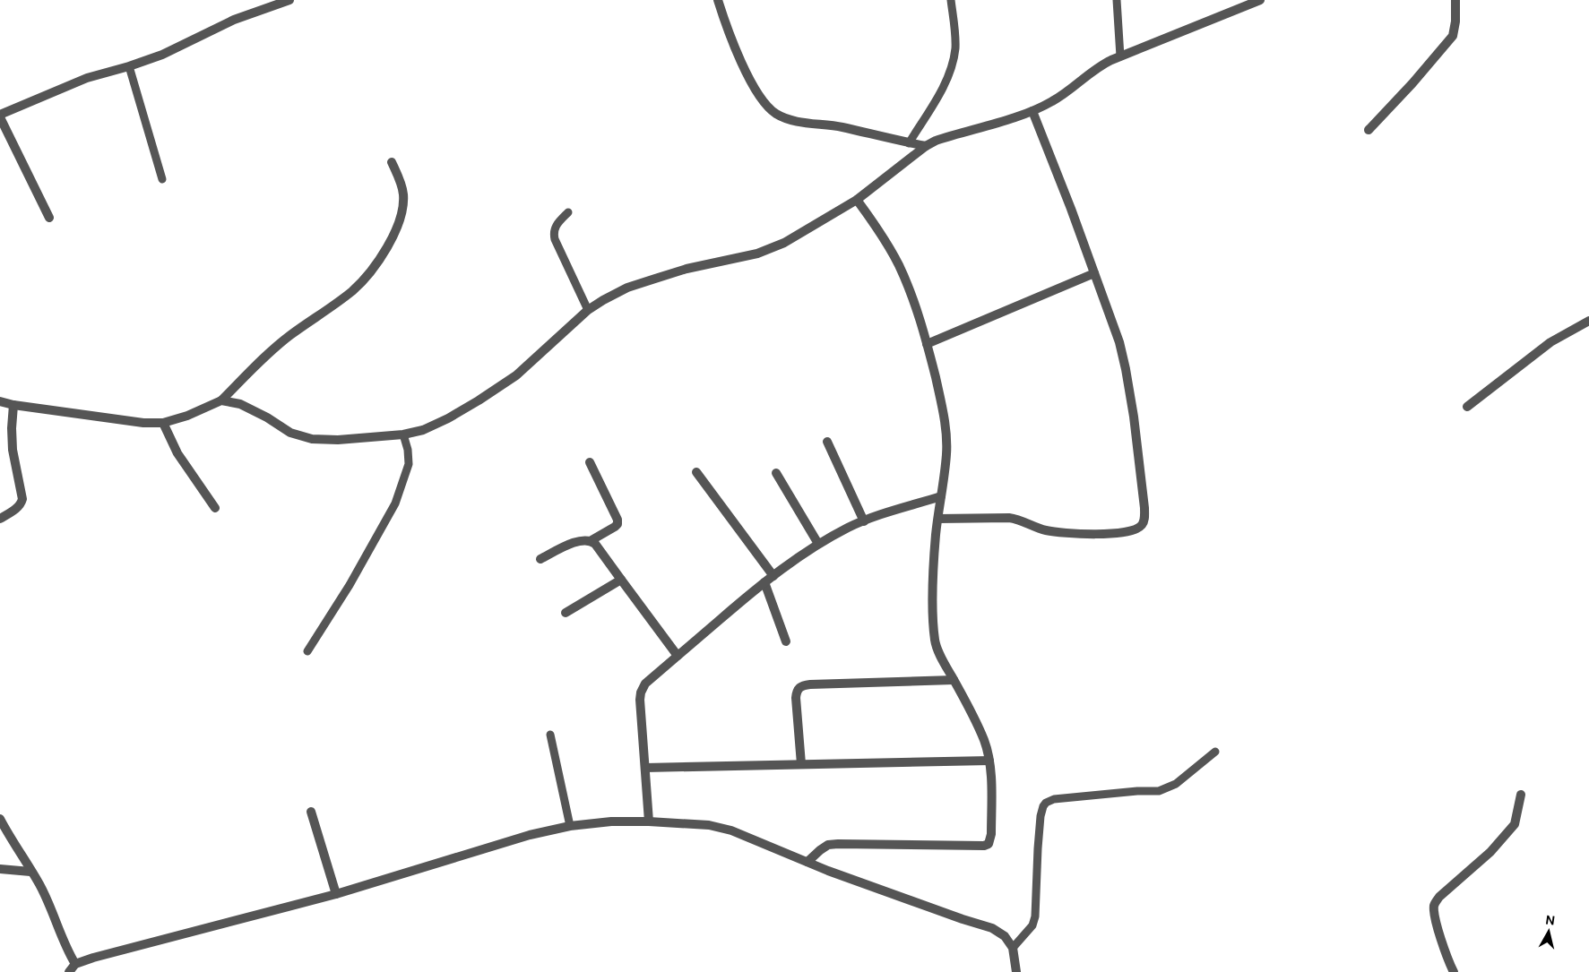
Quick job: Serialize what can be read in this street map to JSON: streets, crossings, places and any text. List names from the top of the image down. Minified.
{"north":"top"}
